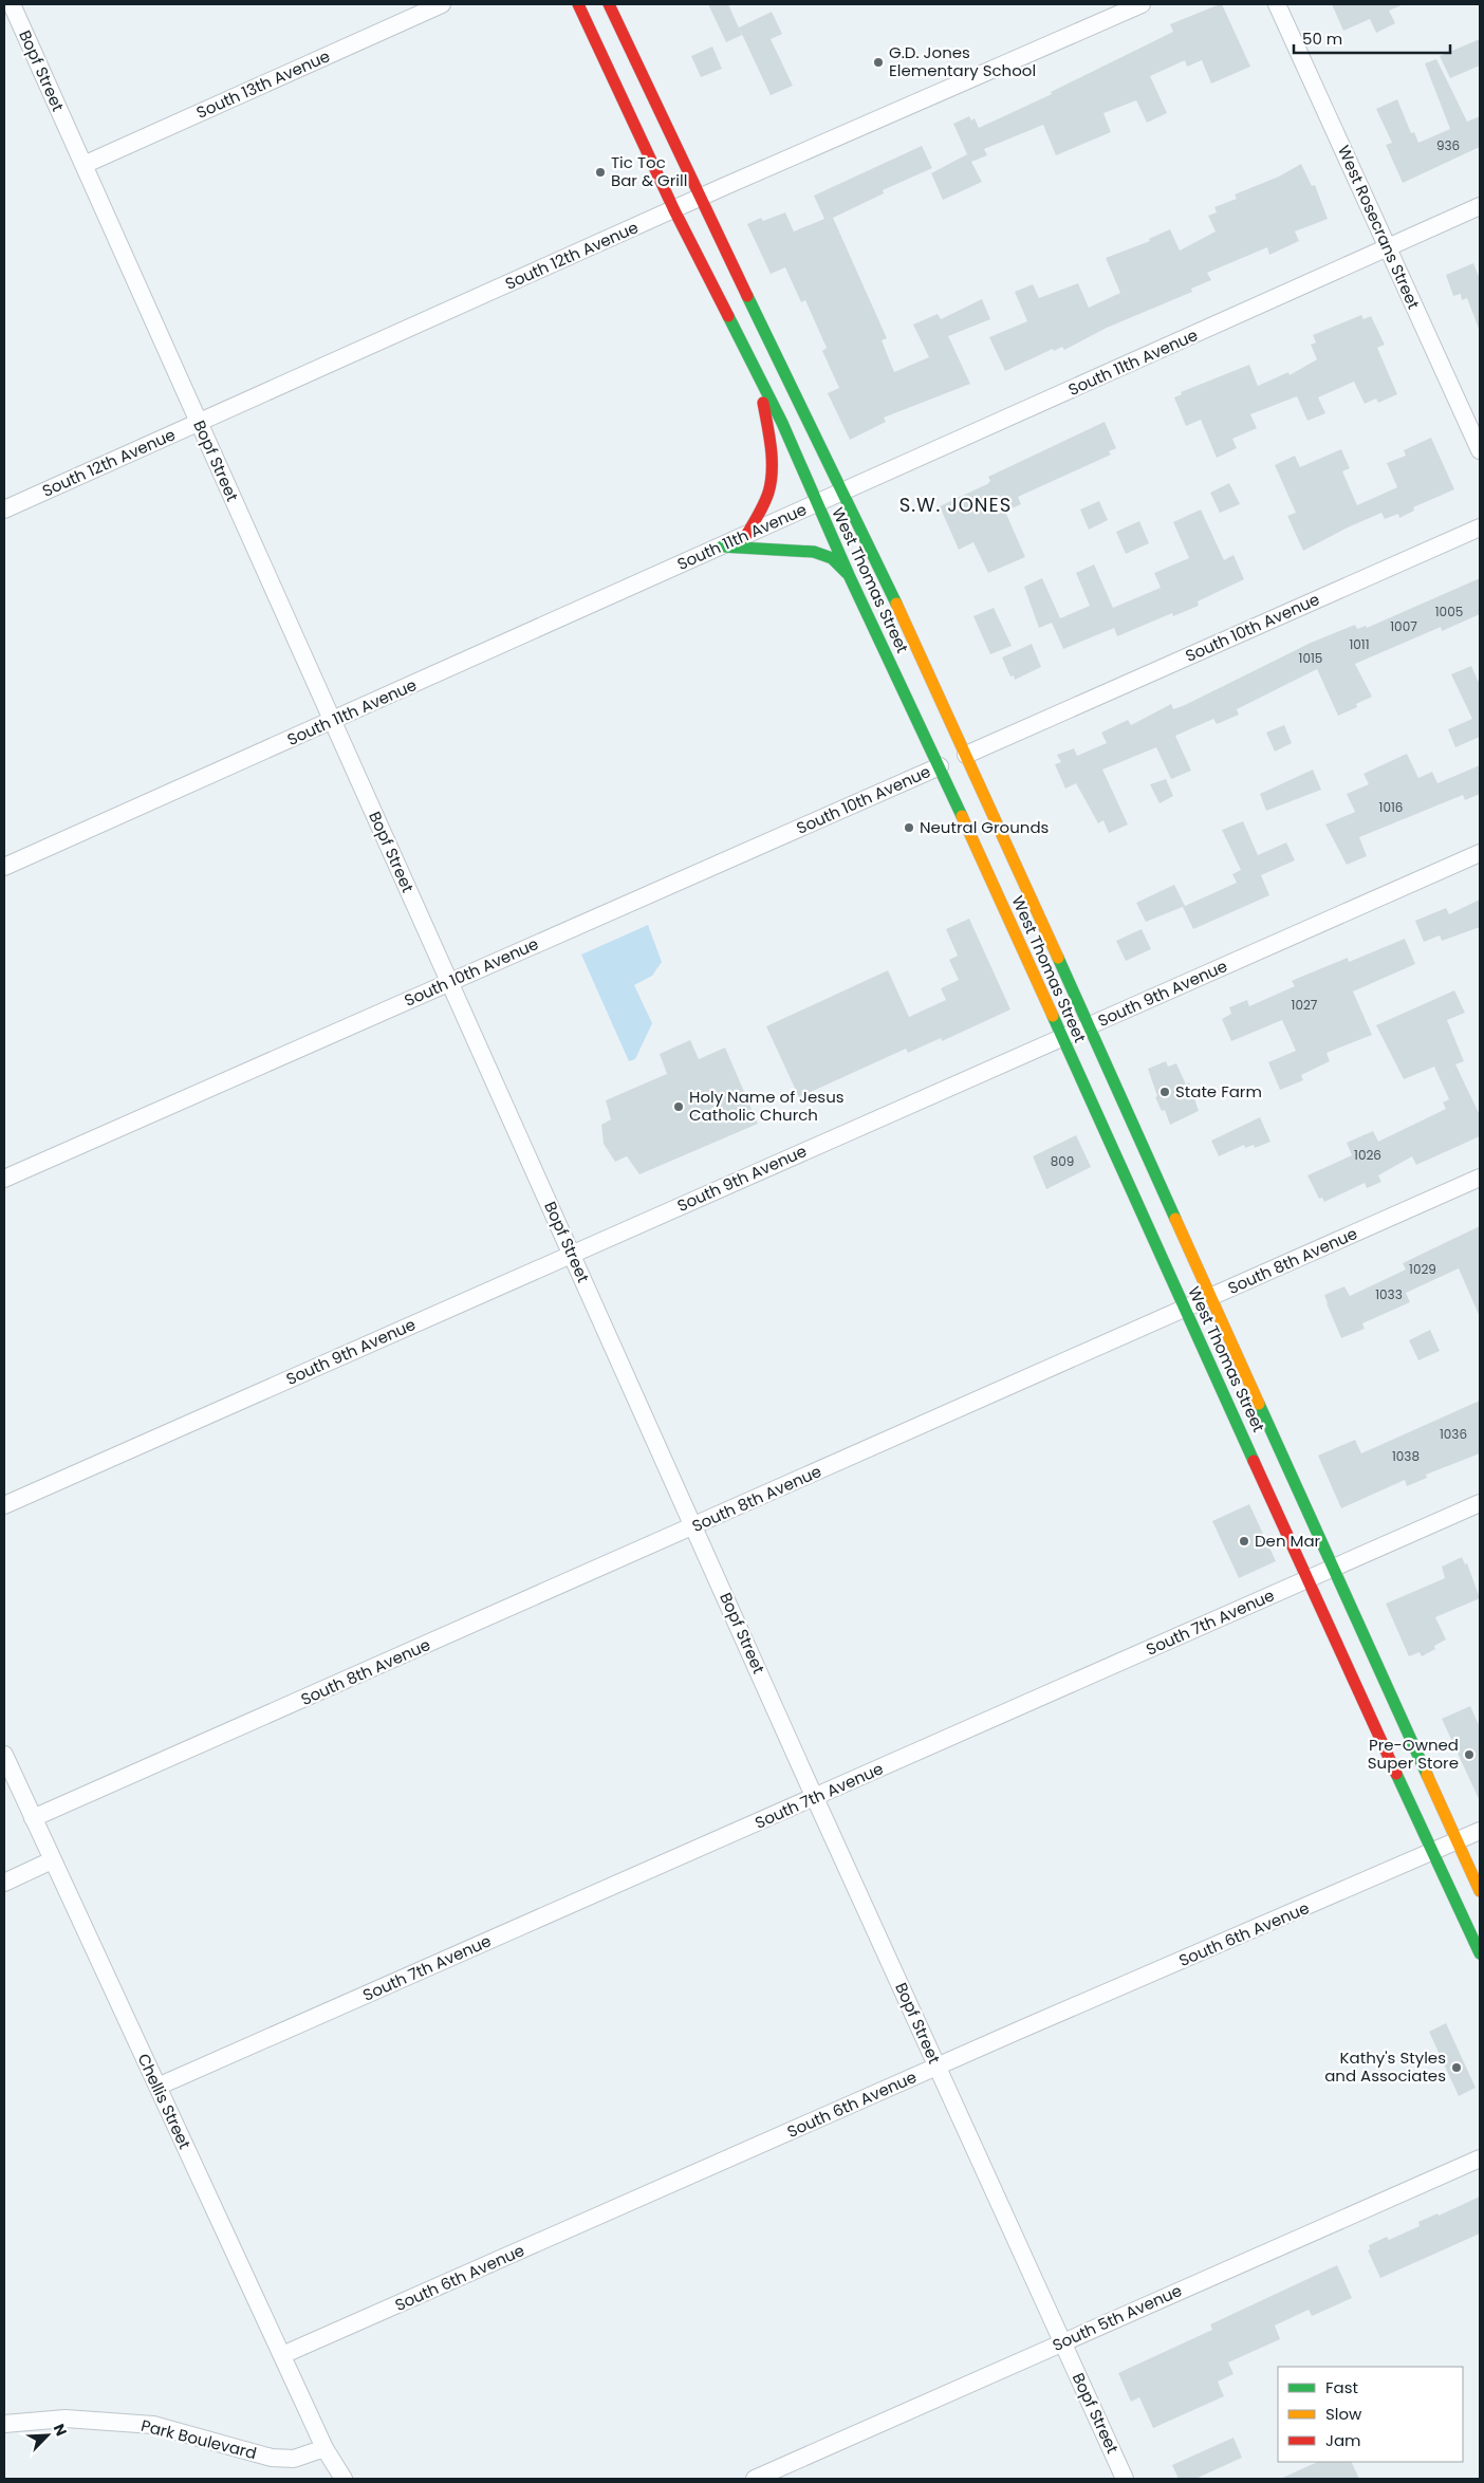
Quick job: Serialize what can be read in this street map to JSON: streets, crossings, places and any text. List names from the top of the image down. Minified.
{"streets":{"main road":["West Thomas Street"],"street":["Bopf Street","South 13th Avenue","West Rosecrans Street","South 12th Avenue","South 11th Avenue","South 10th Avenue","South 9th Avenue","South 8th Avenue","South 7th Avenue","South 6th Avenue","Chellis Street","South 5th Avenue","Park Boulevard"]},"crossings":[["Bopf Street","South 13th Avenue"],["Bopf Street","South 12th Avenue"],["Bopf Street","South 11th Avenue"],["Bopf Street","South 10th Avenue"],["Bopf Street","South 9th Avenue"],["Bopf Street","South 8th Avenue"],["Bopf Street","South 7th Avenue"],["Bopf Street","South 6th Avenue"],["Bopf Street","South 5th Avenue"],["West Rosecrans Street","South 11th Avenue"],["South 12th Avenue","West Thomas Street"],["South 11th Avenue","West Thomas Street"],["West Thomas Street","South 10th Avenue"],["West Thomas Street","South 9th Avenue"],["West Thomas Street","South 8th Avenue"],["West Thomas Street","South 7th Avenue"],["West Thomas Street","South 6th Avenue"],["South 8th Avenue","Chellis Street"],["South 7th Avenue","Chellis Street"],["South 6th Avenue","Chellis Street"],["Chellis Street","Park Boulevard"]],"districts":["S.W. JONES"],"places":["G.D. Jones Elementary School","Tic Toc Bar & Grill","Neutral Grounds","State Farm","Holy Name of Jesus Catholic Church","Den Mar","Pre-Owned Super Store","Kathy's Styles and Associates"],"house_numbers":["936","1005","1007","1011","1015","1016","1027","1026","809","1029","1033","1036","1038"],"legend":["Fast","Slow","Jam"],"scale_bar":"50 m","north":"top right"}
